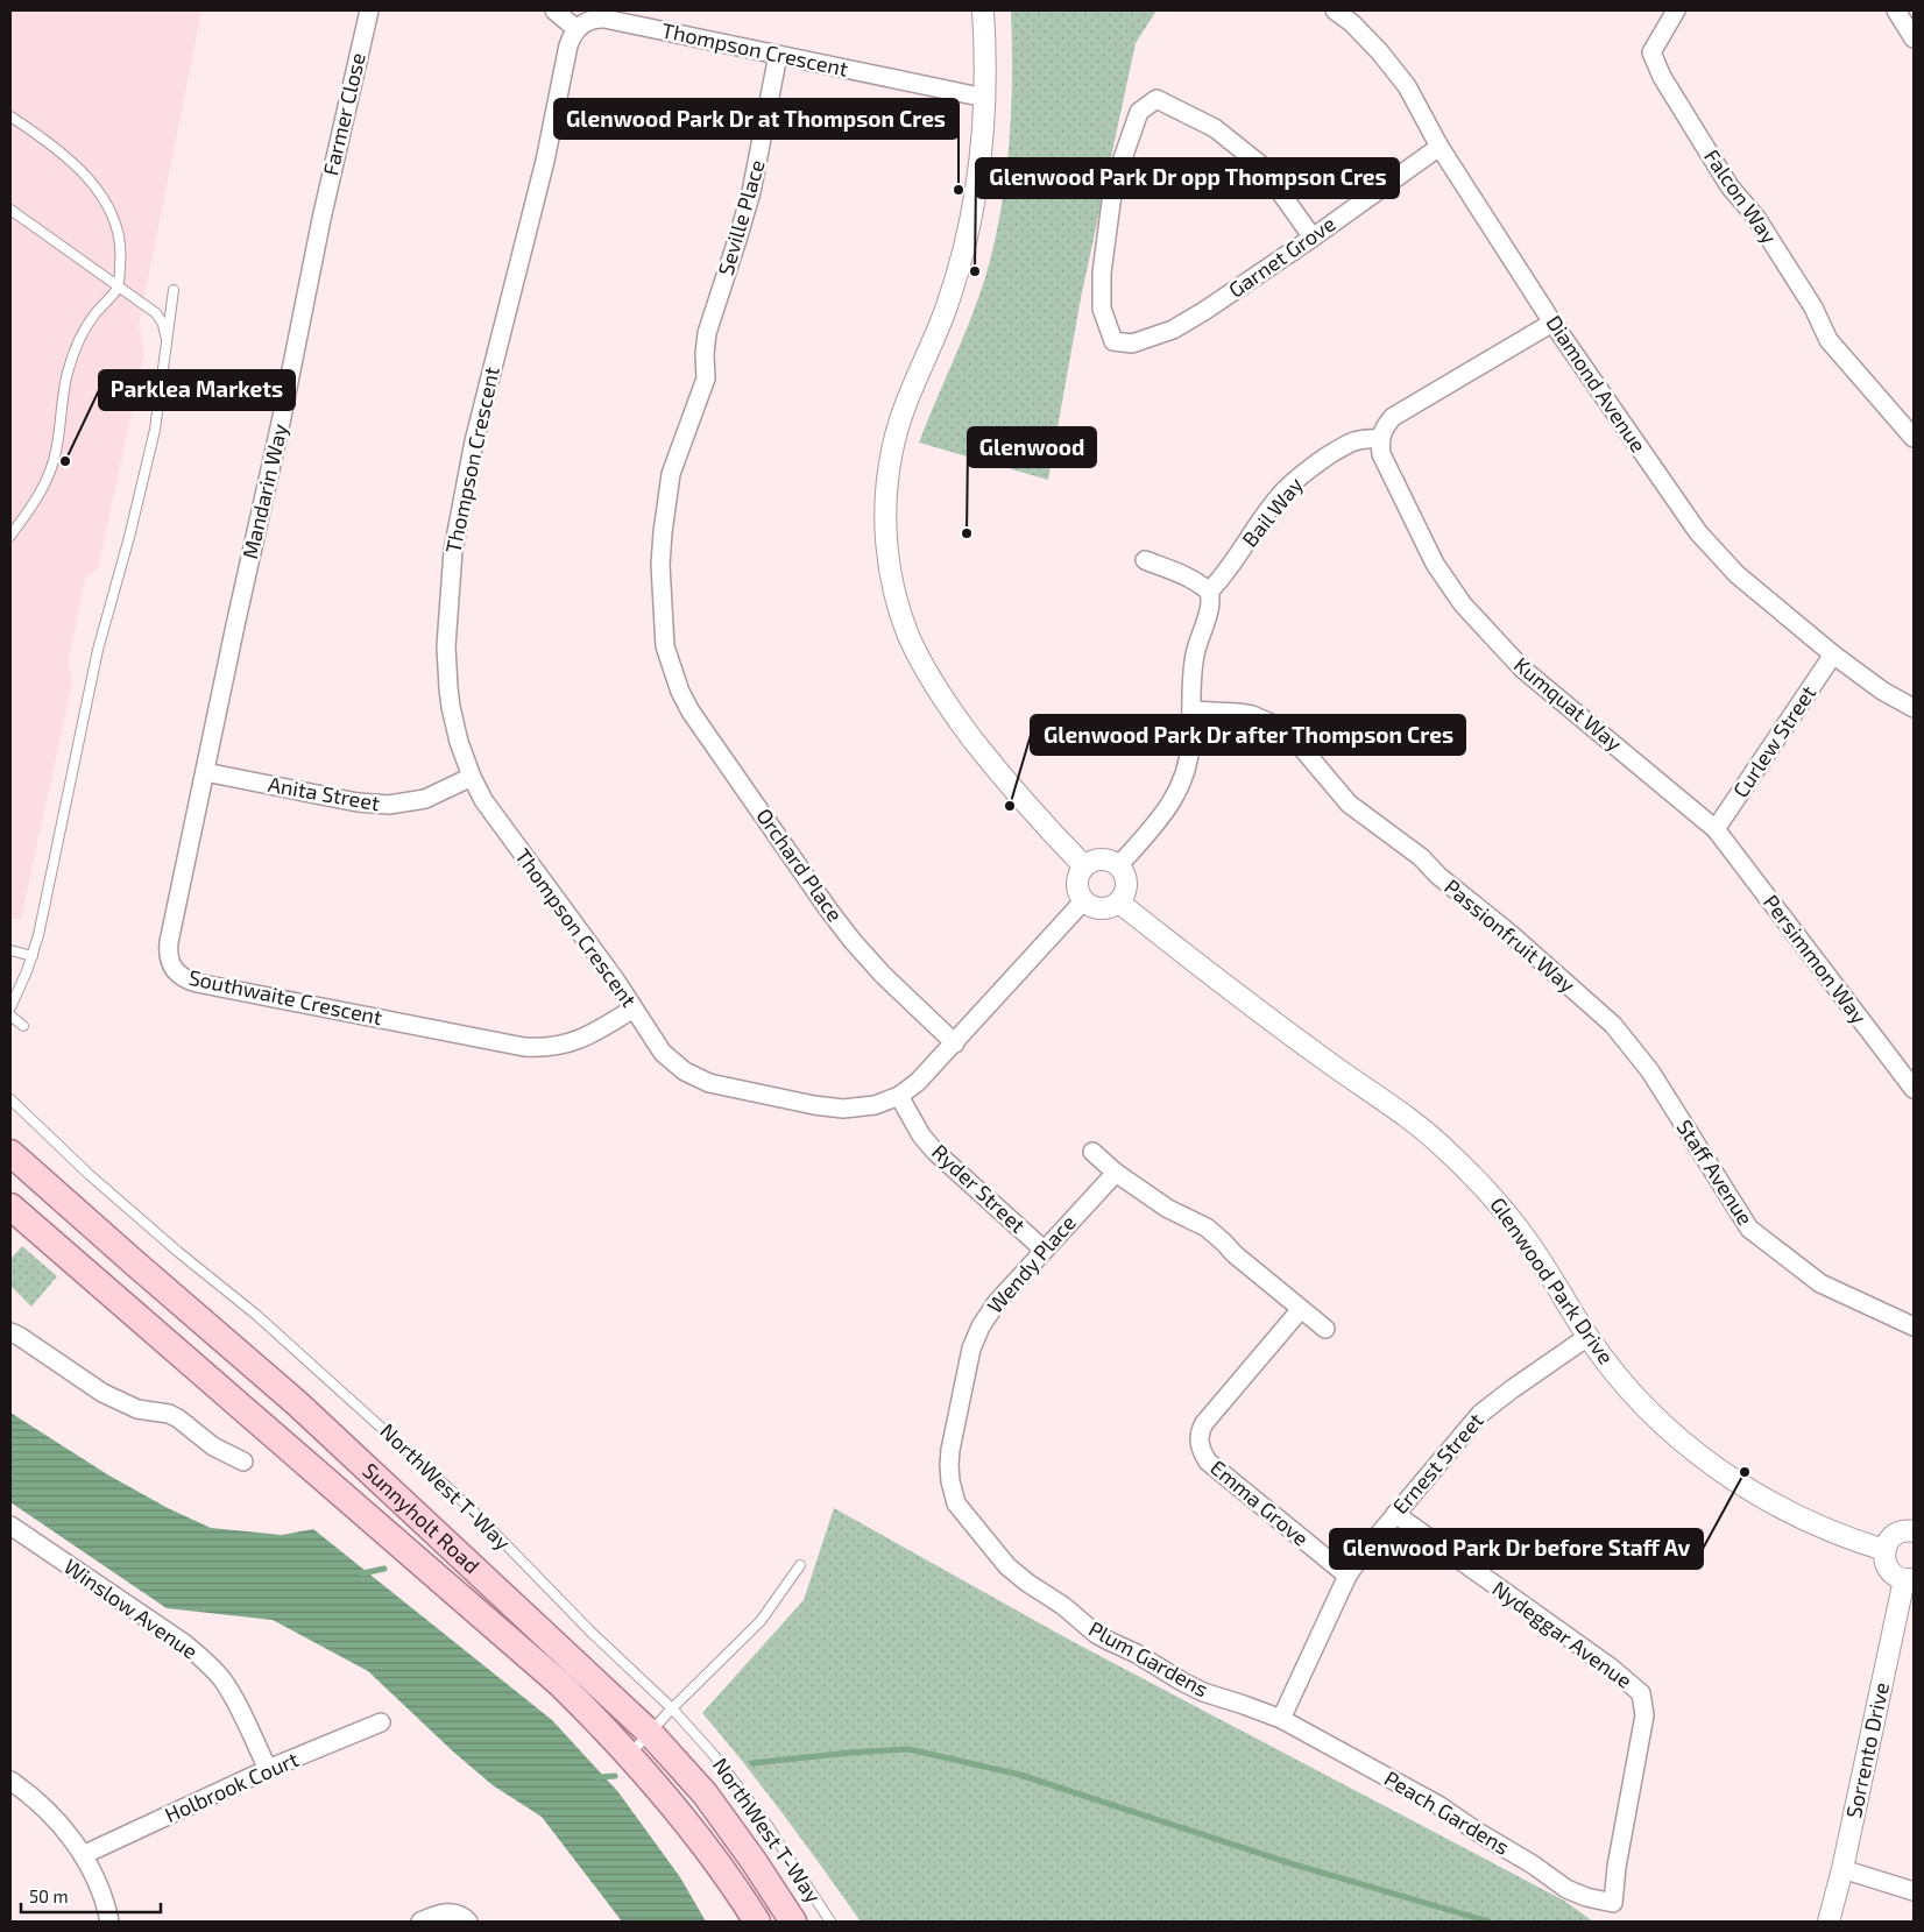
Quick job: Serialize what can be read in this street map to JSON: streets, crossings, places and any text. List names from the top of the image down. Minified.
{"streets":{"main road":["Sunnyholt Road"],"street":["Thompson Crescent","Farmer Close","Falcon Way","Seville Place","Garnet Grove","Diamond Avenue","Mandarin Way","Bail Way","Kumquat Way","Curlew Street","Anita Street","Orchard Place","Passionfruit Way","Persimmon Way","Southwaite Crescent","Staff Avenue","Ryder Street","Wendy Place","Glenwood Park Drive","Ernest Street","Emma Grove","Winslow Avenue","Nydeggar Avenue","Plum Gardens","Sorrento Drive","Holbrook Court","Peach Gardens"],"lane":["NorthWest T-Way"]},"crossings":[["Thompson Crescent","Seville Place"],["Thompson Crescent","Anita Street"],["Thompson Crescent","Orchard Place"],["Thompson Crescent","Southwaite Crescent"],["Thompson Crescent","Ryder Street"],["Thompson Crescent","Glenwood Park Drive"],["Farmer Close","Mandarin Way"],["Seville Place","Orchard Place"],["Garnet Grove","Diamond Avenue"],["Diamond Avenue","Curlew Street"],["Mandarin Way","Southwaite Crescent"],["Bail Way","Kumquat Way"],["Kumquat Way","Curlew Street"],["Kumquat Way","Persimmon Way"],["Curlew Street","Persimmon Way"],["Anita Street","Southwaite Crescent"],["Passionfruit Way","Staff Avenue"],["Ryder Street","Wendy Place"],["Wendy Place","Plum Gardens"],["Glenwood Park Drive","Ernest Street"],["Ernest Street","Emma Grove"],["Ernest Street","Nydeggar Avenue"],["Ernest Street","Plum Gardens"],["Ernest Street","Peach Gardens"],["Winslow Avenue","Holbrook Court"],["Nydeggar Avenue","Peach Gardens"],["Plum Gardens","Peach Gardens"]],"places":["Glenwood Park Dr at Thompson Cres","Glenwood Park Dr opp Thompson Cres","Parklea Markets","Glenwood","Glenwood Park Dr after Thompson Cres","Glenwood Park Dr before Staff Av"],"scale_bar":"50 m"}
